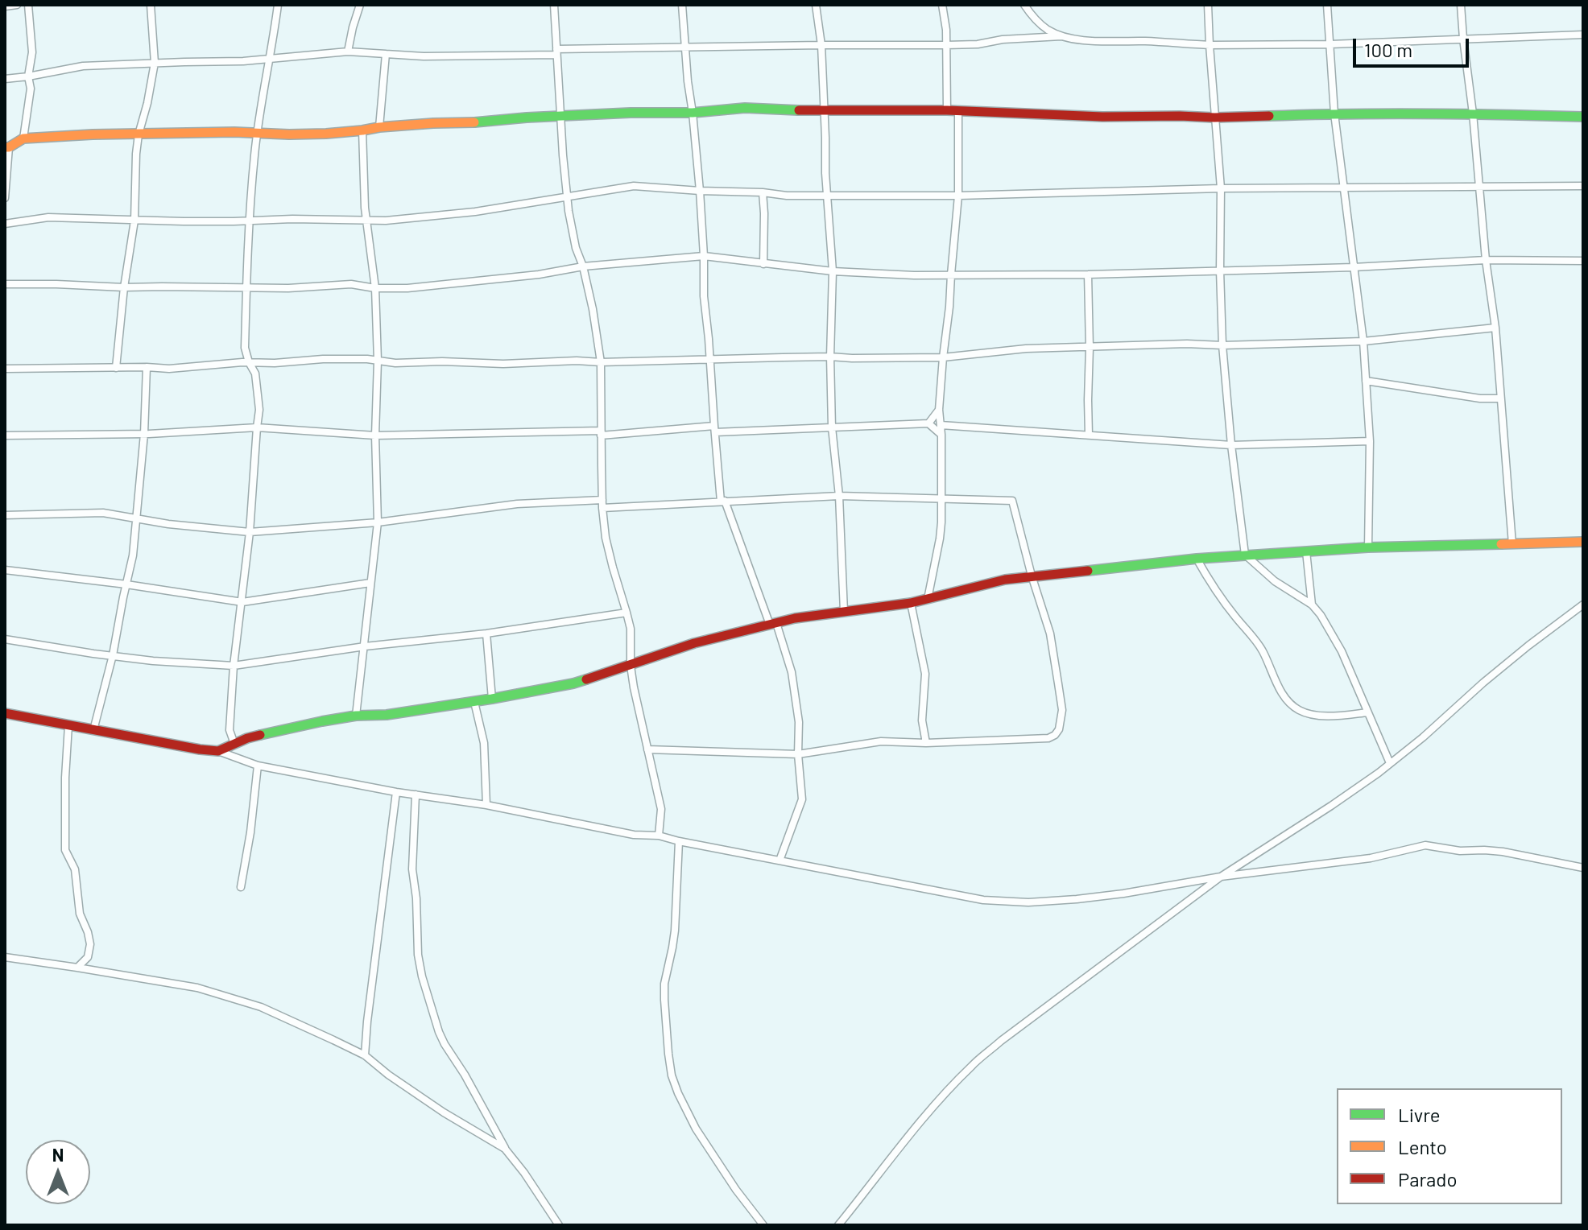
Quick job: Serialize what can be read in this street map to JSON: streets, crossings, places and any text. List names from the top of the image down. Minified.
{"legend":["Livre","Lento","Parado"],"scale_bar":"100 m","north":"top"}
